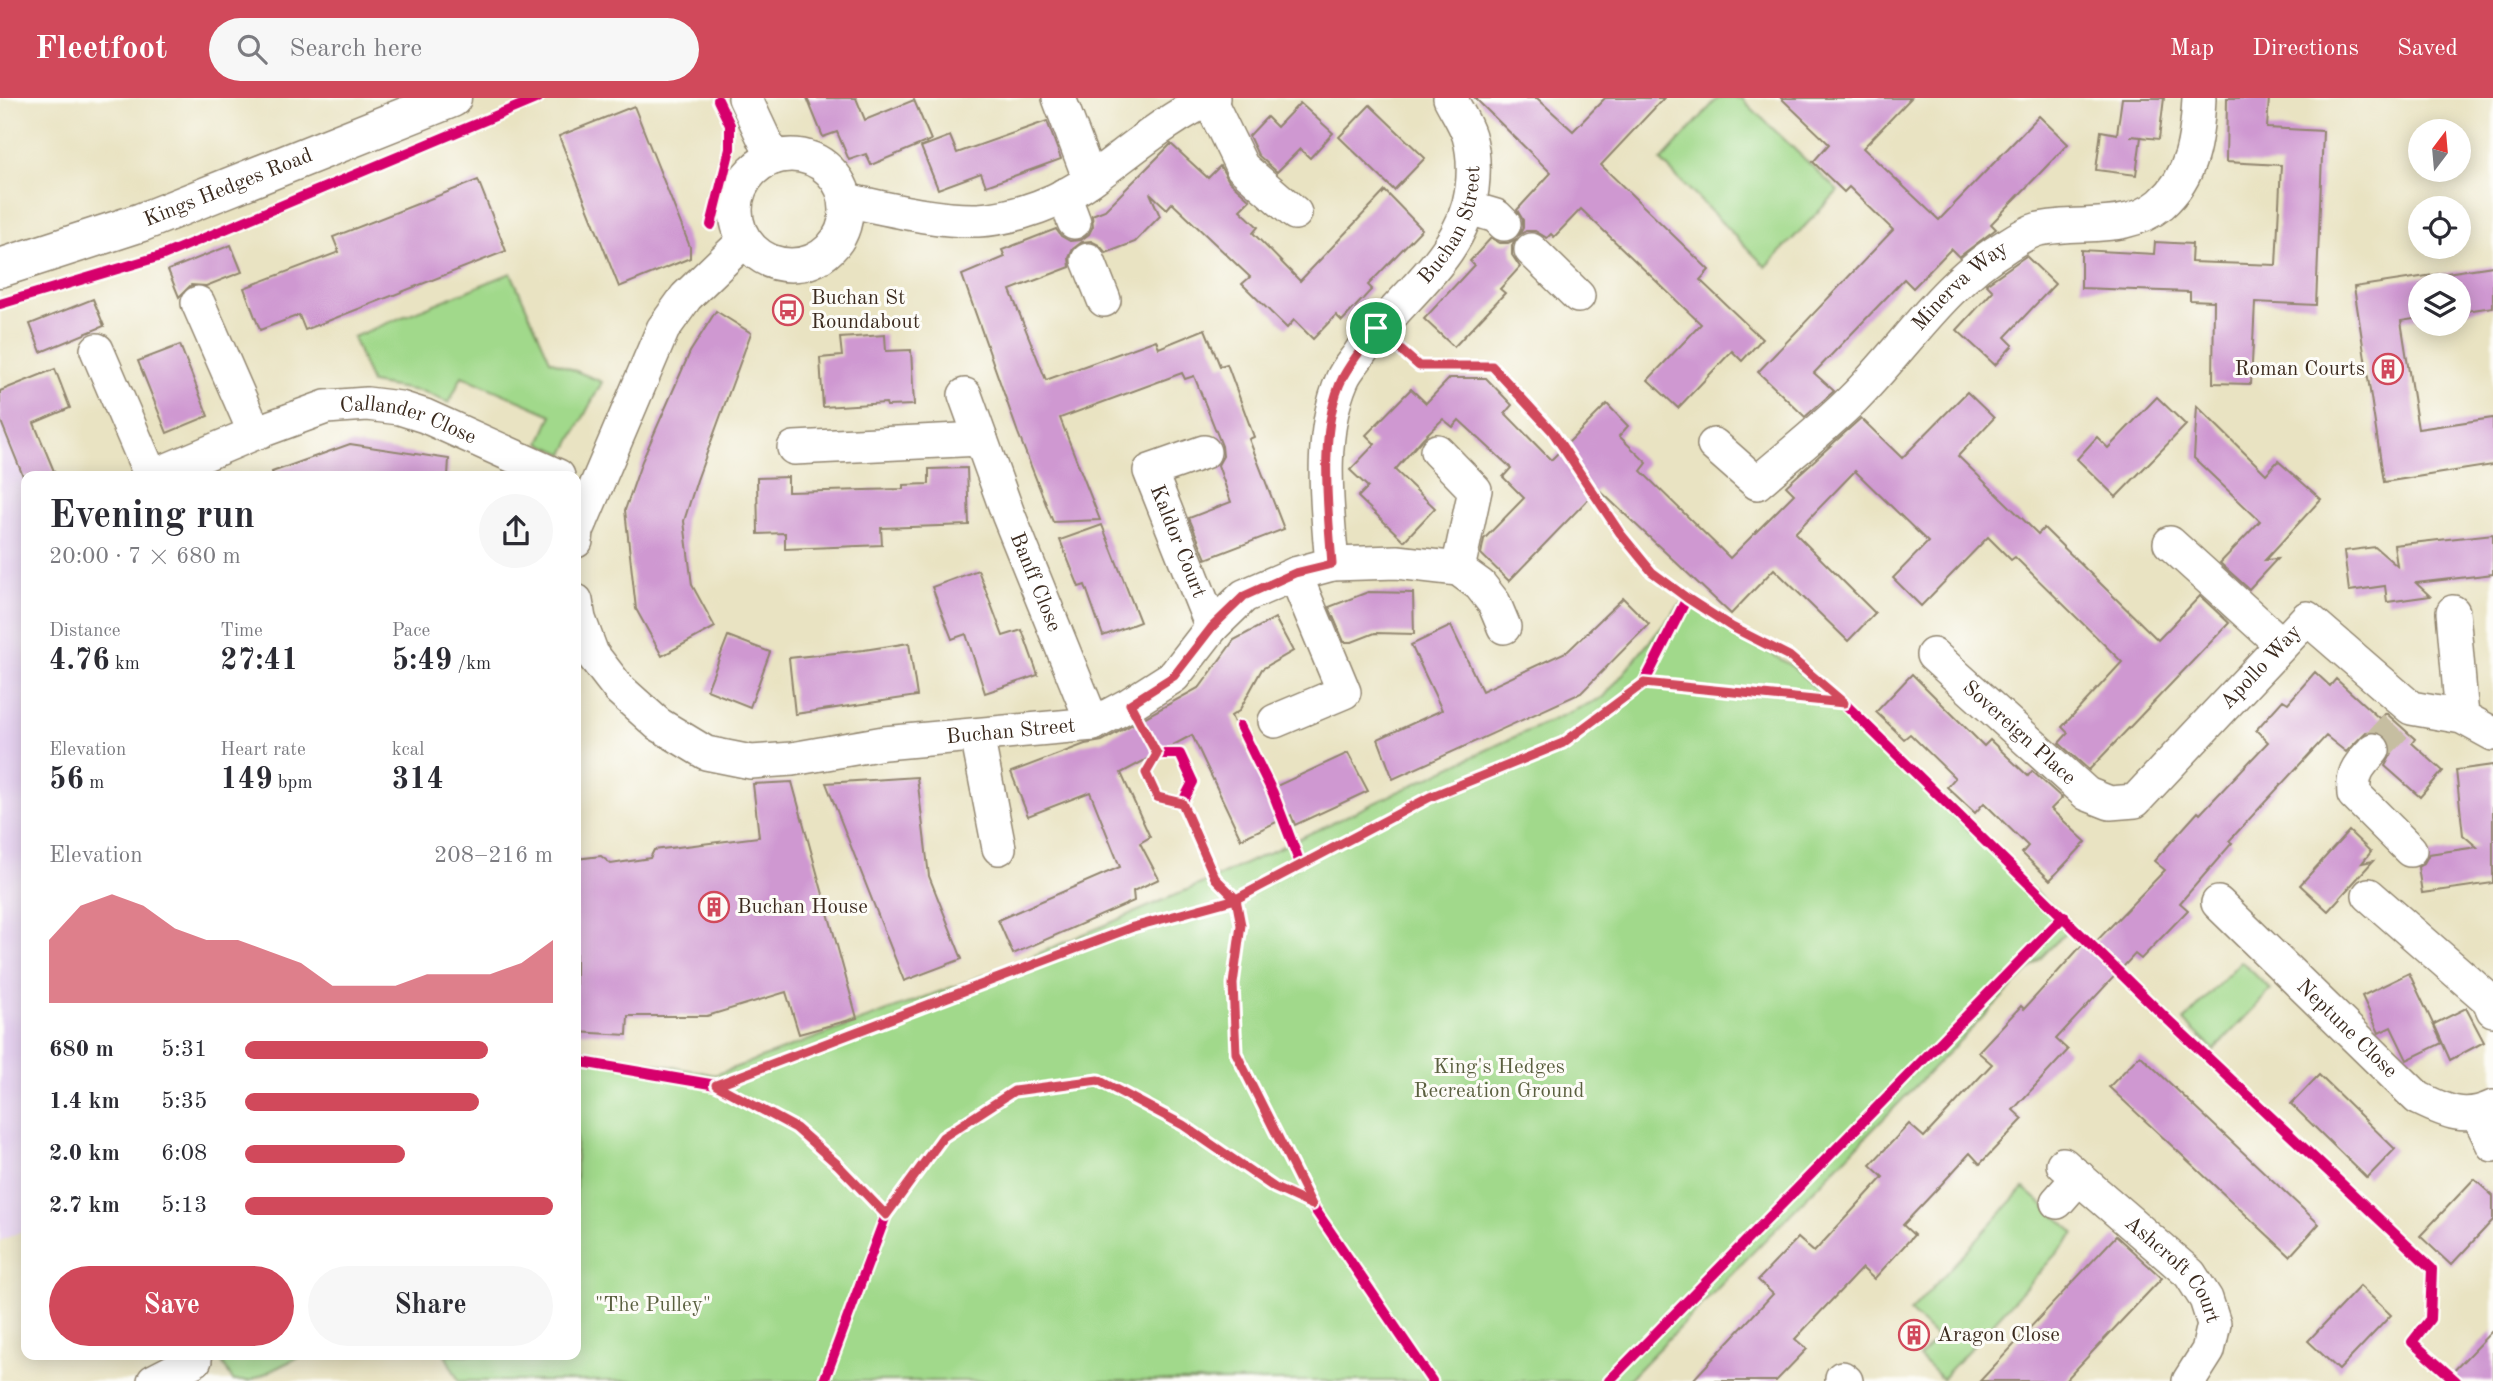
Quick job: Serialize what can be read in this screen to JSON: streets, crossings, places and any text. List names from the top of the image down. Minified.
{"streets":{"street":["Kings Hedges Road","Buchan Street","Minerva Way","Callander Close","Kaldor Court","Banff Close","Apollo Way","Sovereign Place","Neptune Close","Ashcroft Court"]},"crossings":[["Buchan Street","Kaldor Court"],["Buchan Street","Banff Close"],["Apollo Way","Sovereign Place"]],"parks":["King's Hedges Recreation Ground","\"The Pulley\""],"places":{"bus stop":["Buchan St Roundabout"],"building":["Roman Courts","Buchan House","Aragon Close"]},"north":"top","page":{"header":"Fleetfoot","search":"Search here","nav":["Map","Directions","Saved"],"heading":["Evening run","20:00 · 7 × 680 m"],"stats":[["Distance","4.76 km"],["Time","27:41"],["Pace","5:49 /km"],["Elevation","56 m"],["Heart rate","149 bpm"],["kcal","314"]],"chart":["Elevation","208–216 m"],"list":[{"name":"680 m","note":"5:31"},{"name":"1.4 km","note":"5:35"},{"name":"2.0 km","note":"6:08"},{"name":"2.7 km","note":"5:13"}],"buttons":["Save","Share"]}}
